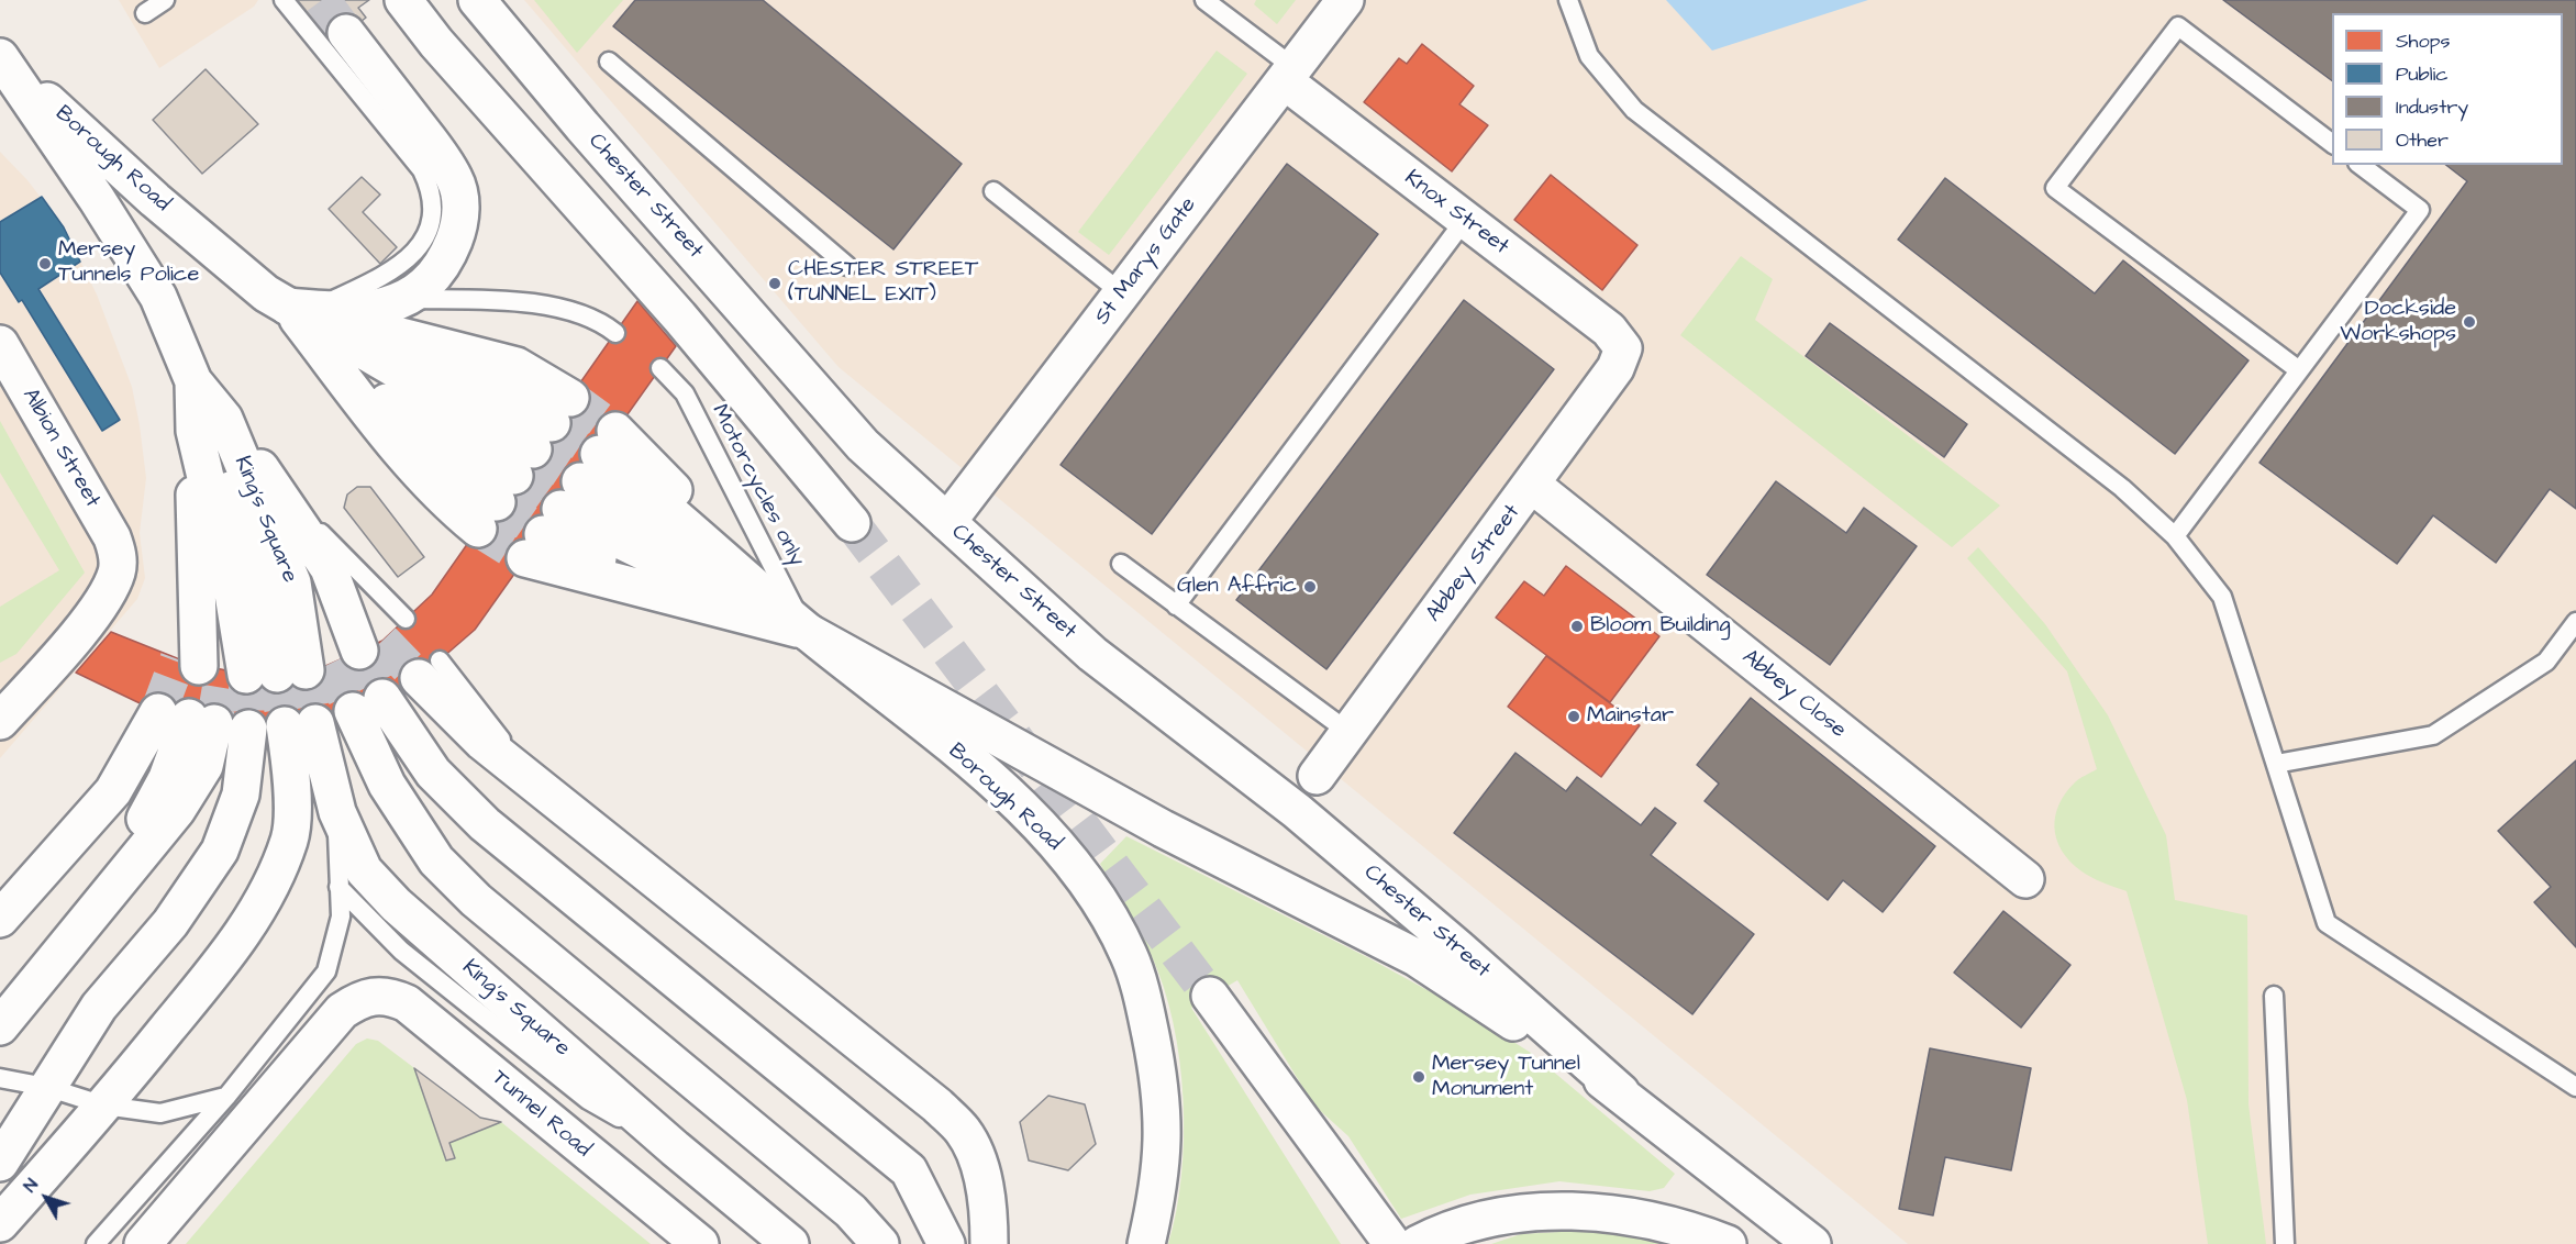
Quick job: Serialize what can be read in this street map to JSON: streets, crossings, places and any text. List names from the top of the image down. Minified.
{"streets":{"main road":["Borough Road","Chester Street","Knox Street","St Marys Gate","Albion Street","King's Square","Abbey Street","Abbey Close","Tunnel Road"],"lane":["Motorcycles only"]},"crossings":[["Borough Road","Motorcycles only"],["Borough Road","King's Square"],["Chester Street","St Marys Gate"],["Knox Street","St Marys Gate"],["Knox Street","Abbey Street"],["Abbey Street","Abbey Close"]],"places":["Mersey Tunnels Police","CHESTER STREET (TUNNEL EXIT)","Dockside Workshops","Glen Affric","Bloom Building","Mainstar","Mersey Tunnel Monument"],"legend":["Shops","Public","Industry","Other"],"north":"top left"}
